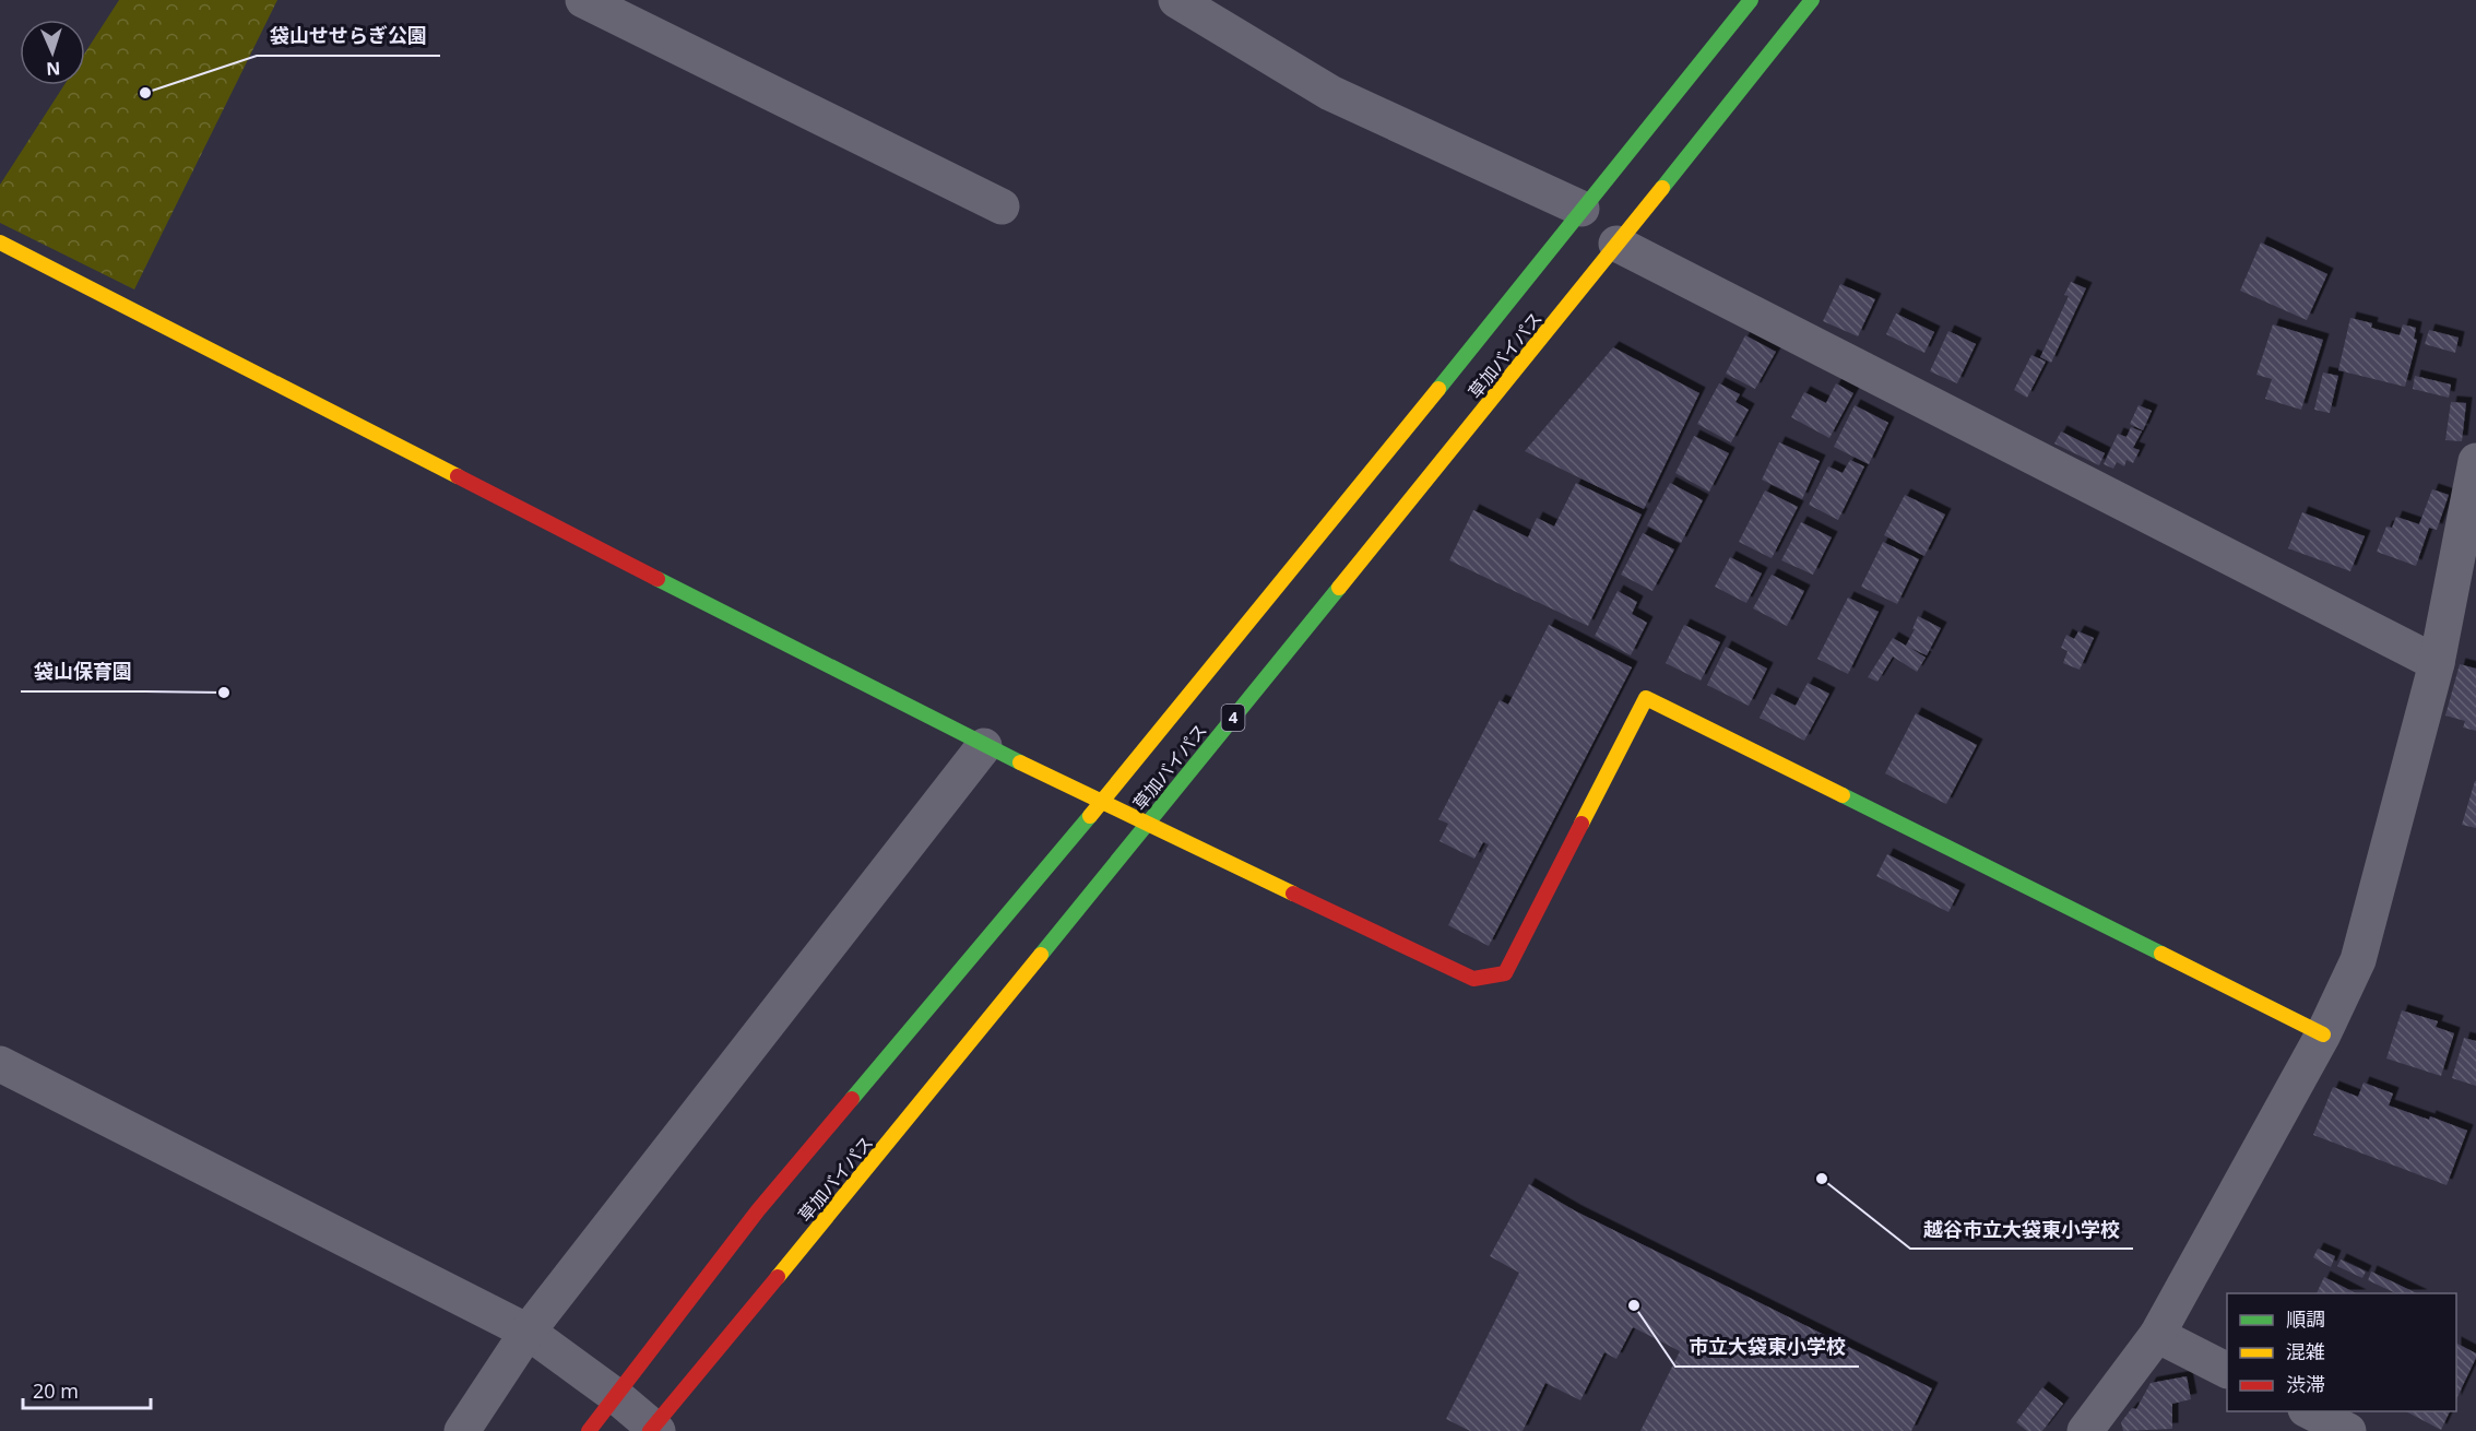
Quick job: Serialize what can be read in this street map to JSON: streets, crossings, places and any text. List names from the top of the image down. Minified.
{"streets":{"main road":["草加バイパス","4"]},"places":["袋山せせらぎ公園","袋山保育園","越谷市立大袋東小学校","市立大袋東小学校"],"legend":["順調","混雑","渋滞"],"scale_bar":"20 m","north":"bottom"}
